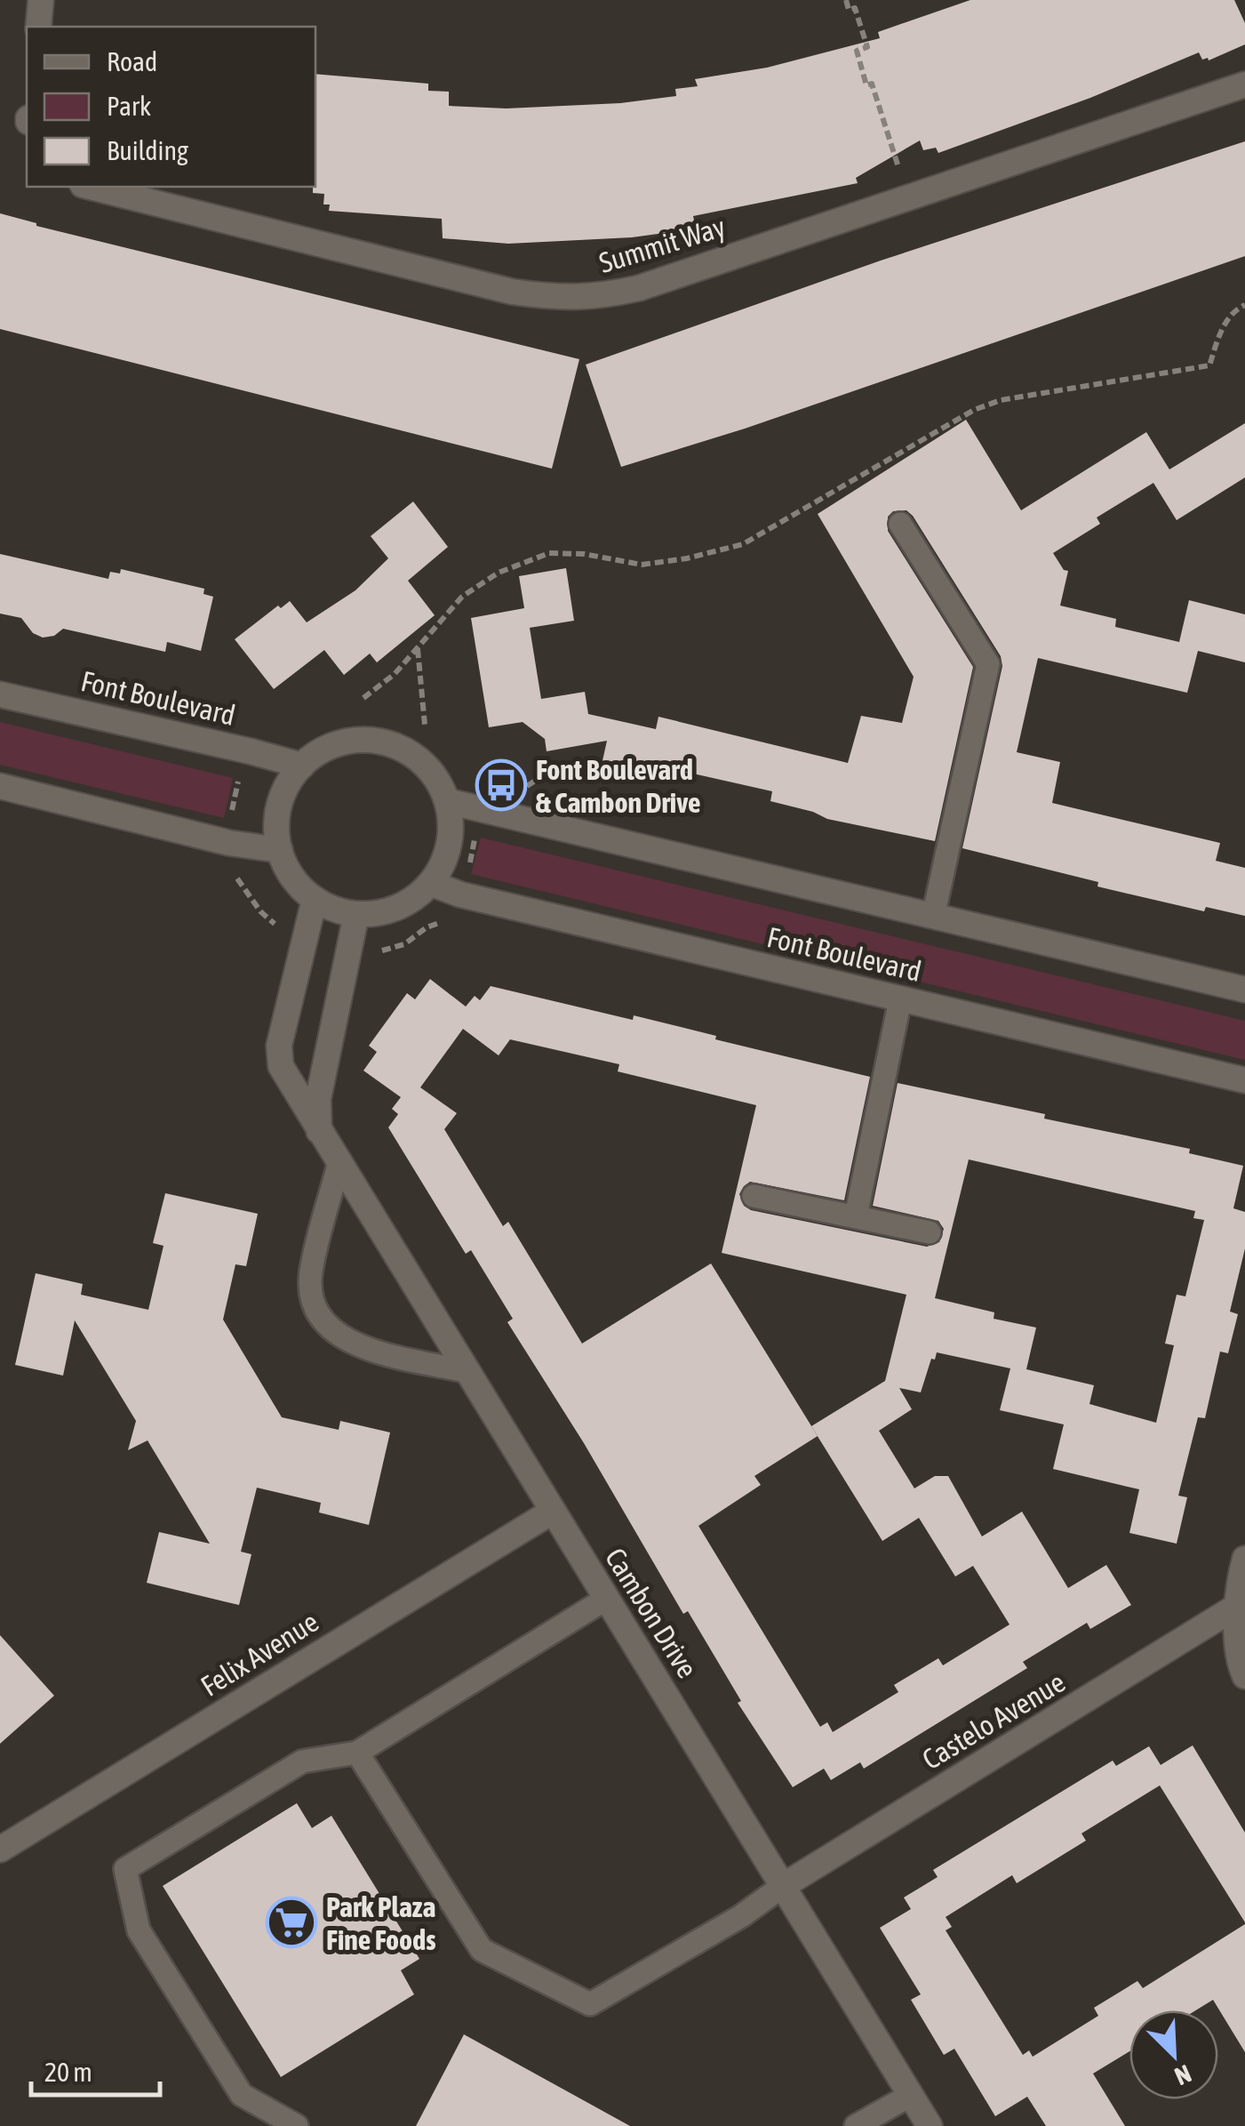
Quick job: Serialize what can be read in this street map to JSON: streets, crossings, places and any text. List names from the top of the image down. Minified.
{"streets":{"street":["Summit Way","Font Boulevard","Cambon Drive","Felix Avenue","Castelo Avenue"]},"crossings":[["Font Boulevard","Cambon Drive"],["Cambon Drive","Felix Avenue"],["Cambon Drive","Castelo Avenue"]],"places":{"bus stop":["Font Boulevard & Cambon Drive"],"supermarket":["Park Plaza Fine Foods"]},"legend":["Road","Park","Building"],"scale_bar":"20 m","north":"bottom right"}
